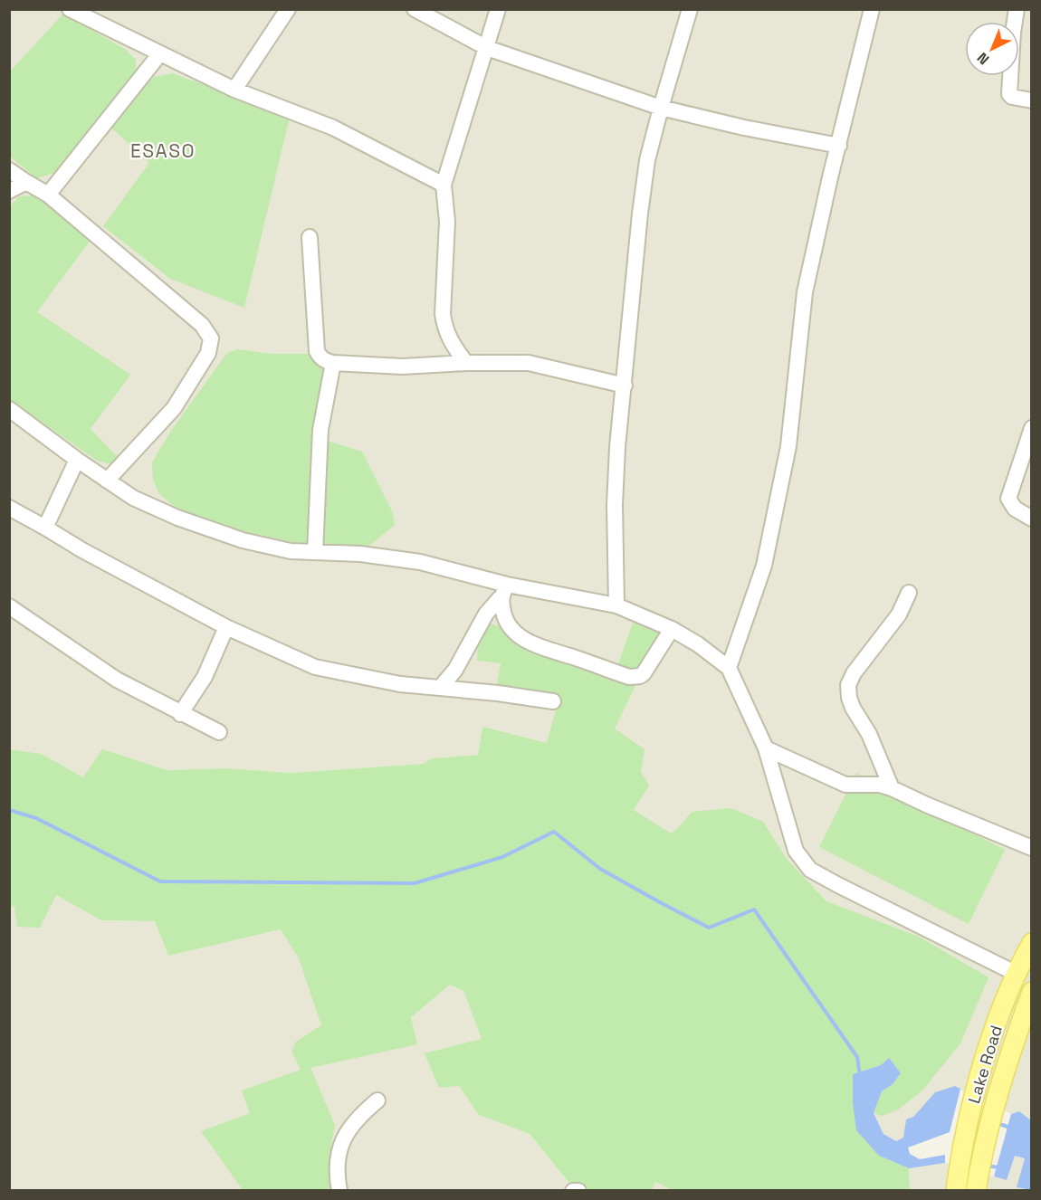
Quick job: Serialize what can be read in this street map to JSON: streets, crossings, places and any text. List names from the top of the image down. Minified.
{"streets":{"main road":["Lake Road"]},"districts":["ESASO"],"north":"bottom left"}
